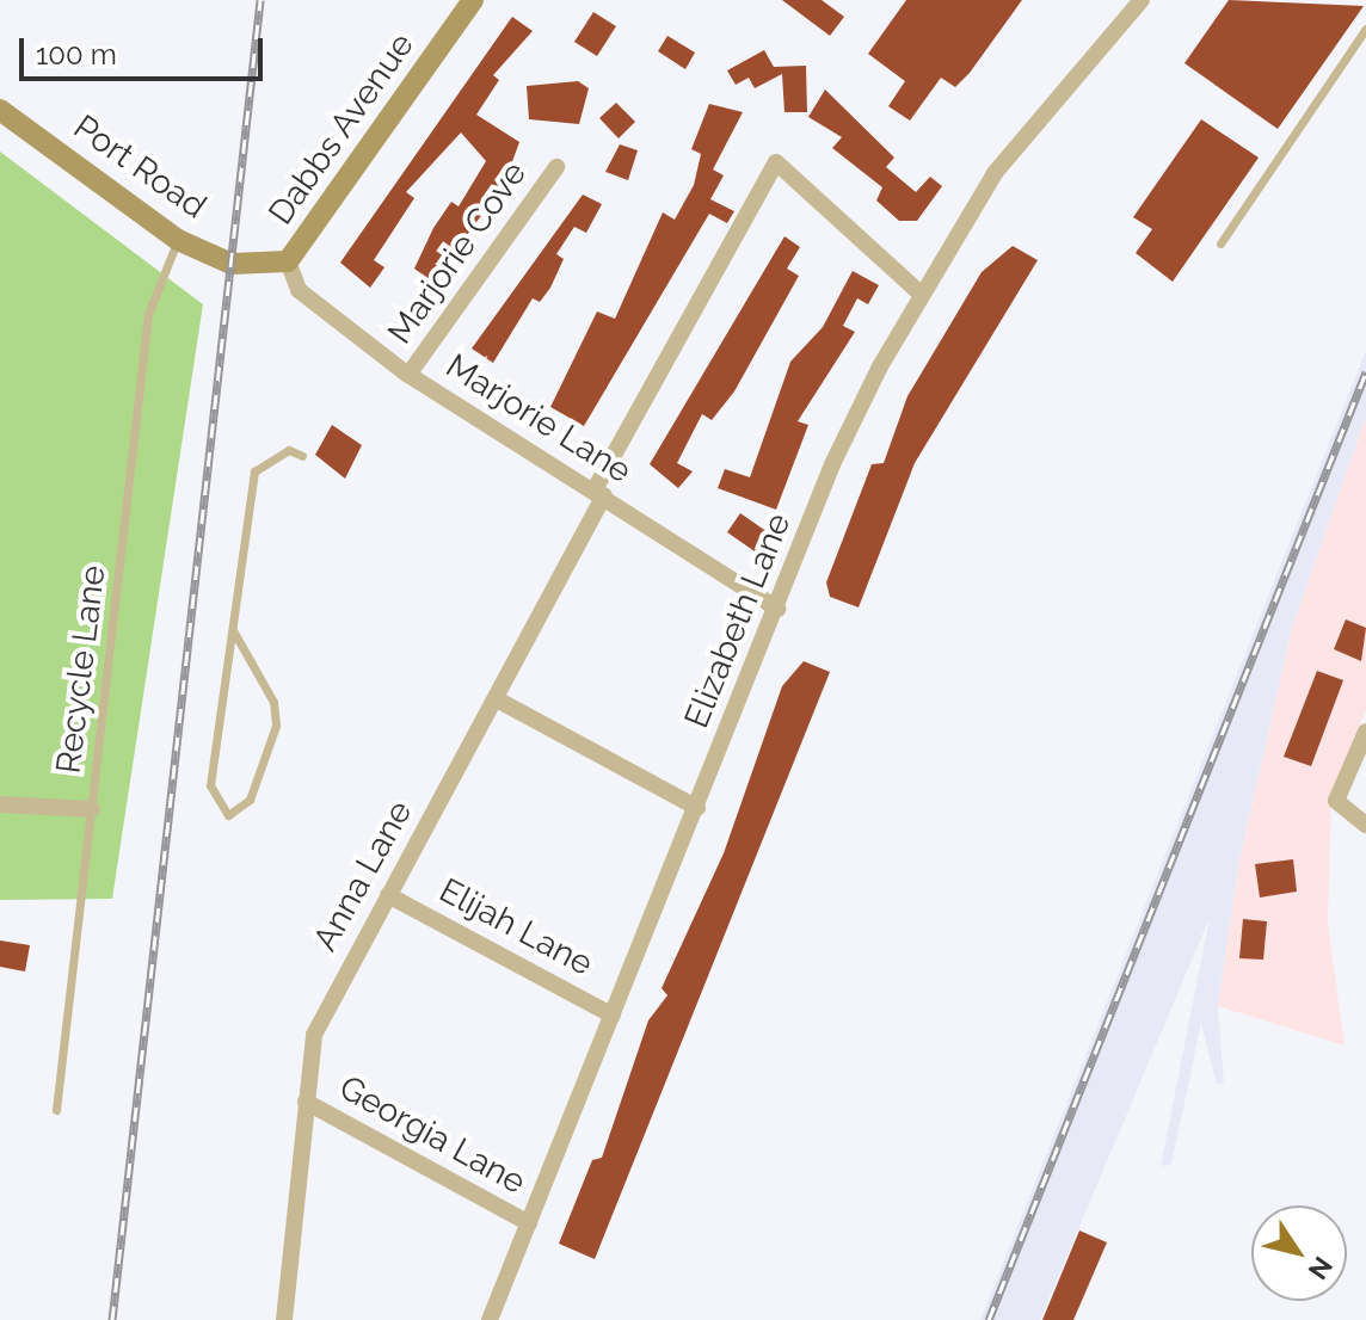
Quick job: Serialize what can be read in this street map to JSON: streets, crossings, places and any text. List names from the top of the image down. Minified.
{"streets":{"street":["Dabbs Avenue","Port Road","Marjorie Cove","Marjorie Lane","Elizabeth Lane","Anna Lane","Elijah Lane","Georgia Lane"],"lane":["Recycle Lane"]},"crossings":[["Dabbs Avenue","Port Road"],["Dabbs Avenue","Marjorie Lane"],["Port Road","Recycle Lane"],["Marjorie Cove","Marjorie Lane"],["Marjorie Lane","Elizabeth Lane"],["Marjorie Lane","Anna Lane"],["Elizabeth Lane","Anna Lane"],["Elizabeth Lane","Elijah Lane"],["Elizabeth Lane","Georgia Lane"],["Anna Lane","Elijah Lane"],["Anna Lane","Georgia Lane"]],"scale_bar":"100 m","north":"bottom right"}
